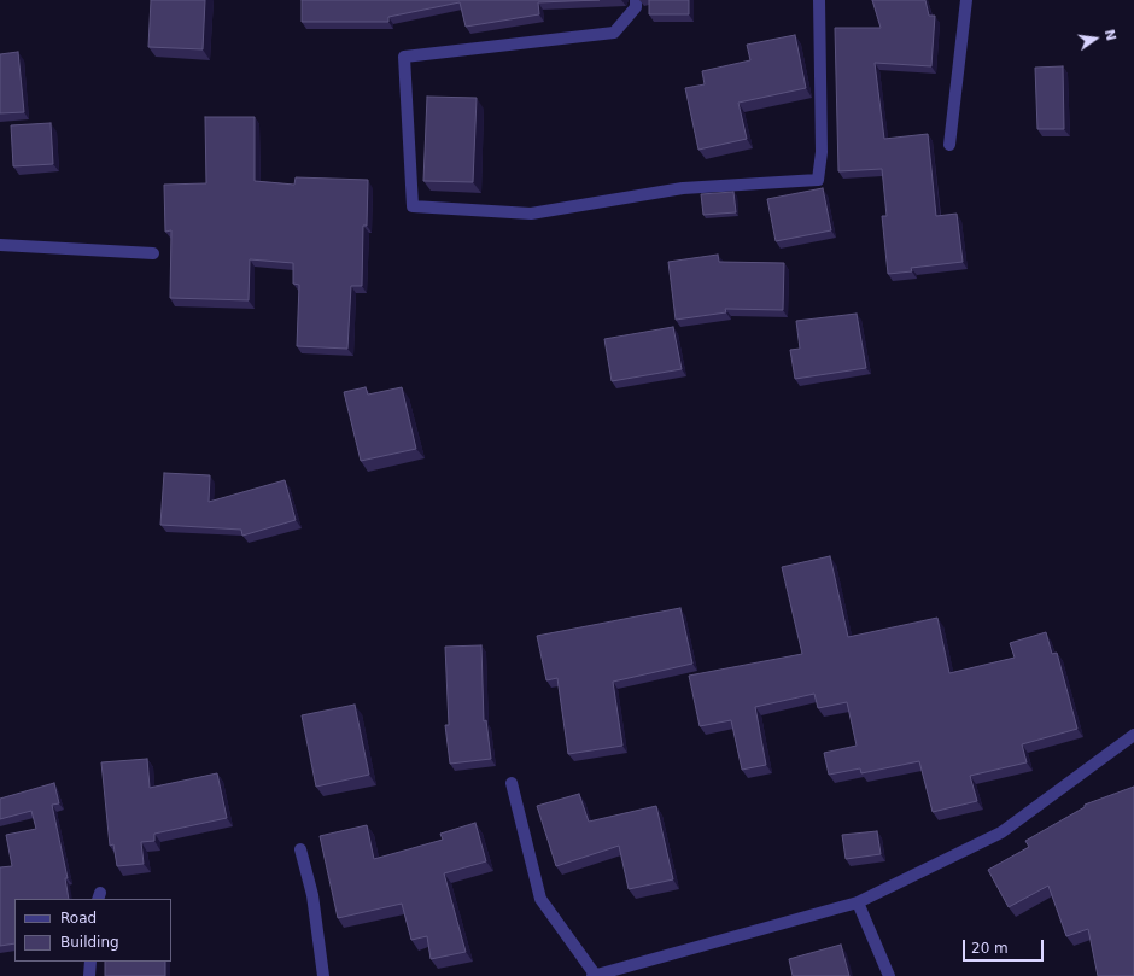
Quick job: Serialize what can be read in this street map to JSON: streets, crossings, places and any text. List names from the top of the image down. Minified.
{"legend":["Road","Building"],"scale_bar":"20 m","north":"right"}
